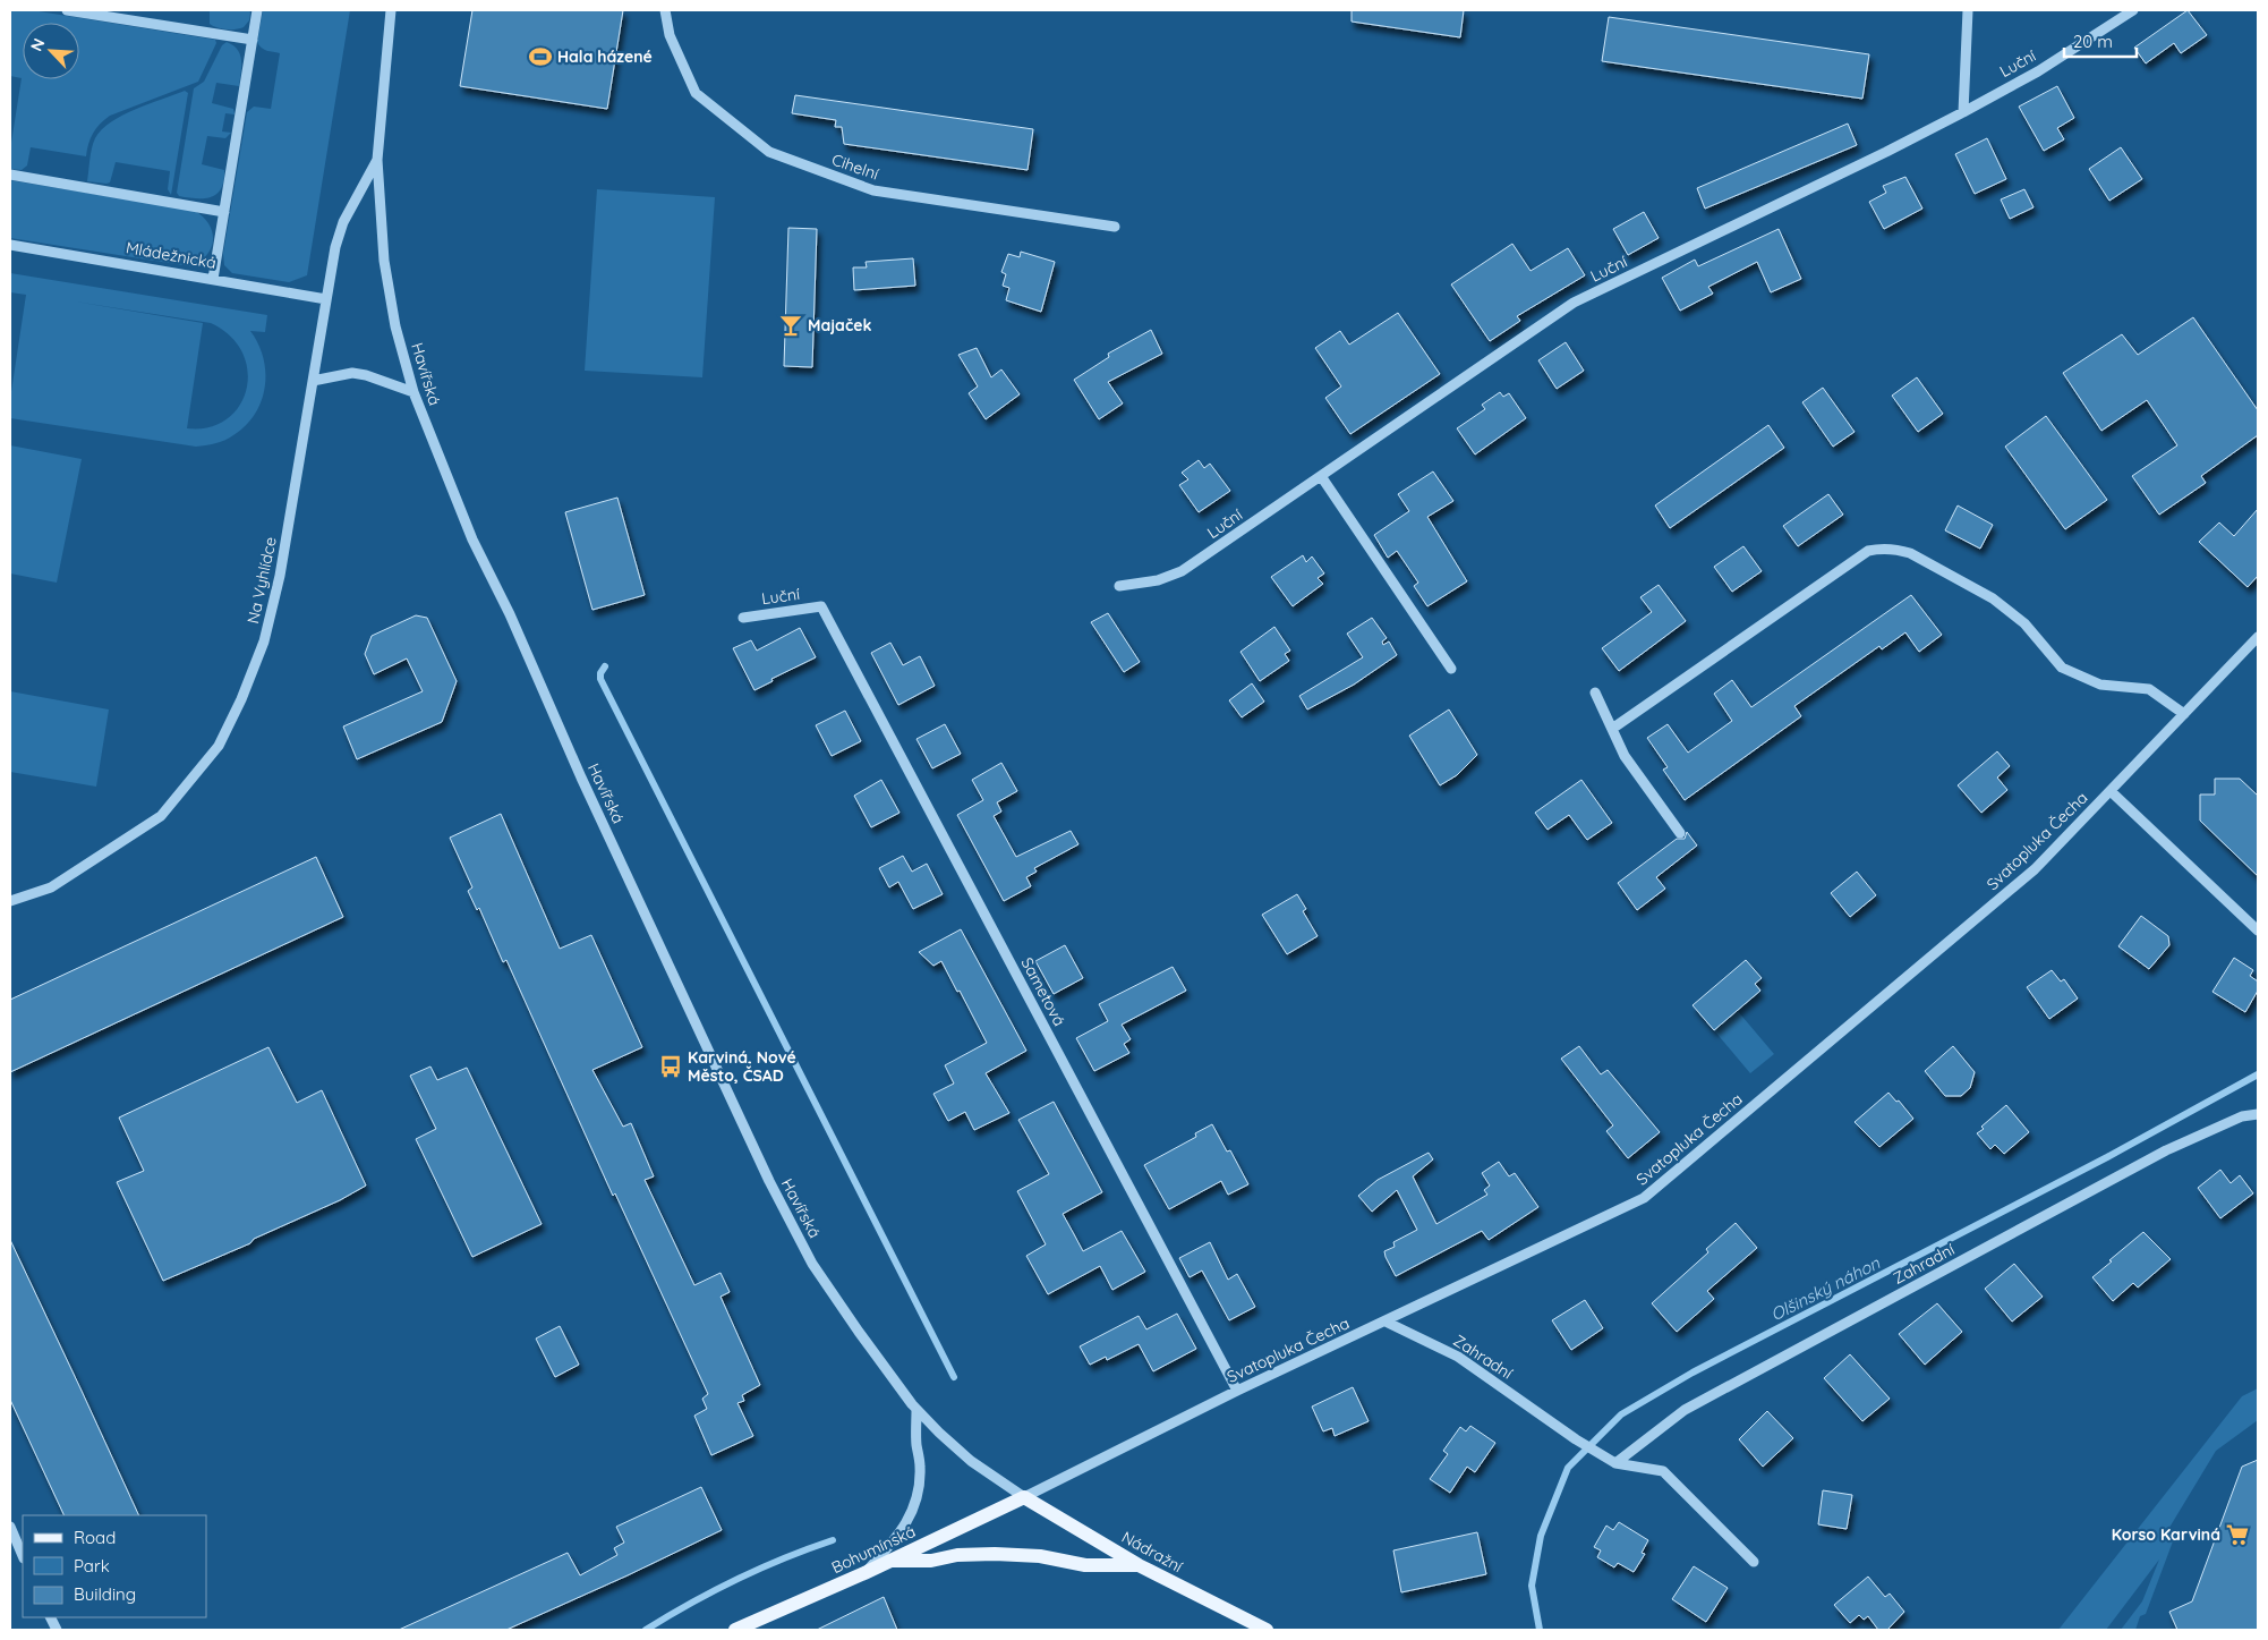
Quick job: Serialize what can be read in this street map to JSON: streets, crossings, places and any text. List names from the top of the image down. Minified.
{"streets":{"main road":["Bohumínská","Nádražní"],"street":["Luční","Cihelní","Mládežnická","Havířská","Na Vyhlídce","Svatopluka Čecha","Sametová","Zahradní"]},"crossings":[["Luční","Sametová"],["Mládežnická","Na Vyhlídce"],["Havířská","Na Vyhlídce"],["Havířská","Svatopluka Čecha"],["Havířská","Bohumínská"],["Havířská","Nádražní"],["Svatopluka Čecha","Sametová"],["Svatopluka Čecha","Zahradní"],["Svatopluka Čecha","Bohumínská"],["Svatopluka Čecha","Nádražní"],["Bohumínská","Nádražní"]],"water":["Olšinský náhon"],"places":{"sports":["Hala házené"],"bar":["Majaček"],"bus stop":["Karviná, Nové Město, ČSAD"],"supermarket":["Korso Karviná"]},"legend":["Road","Park","Building"],"scale_bar":"20 m","north":"top left"}
